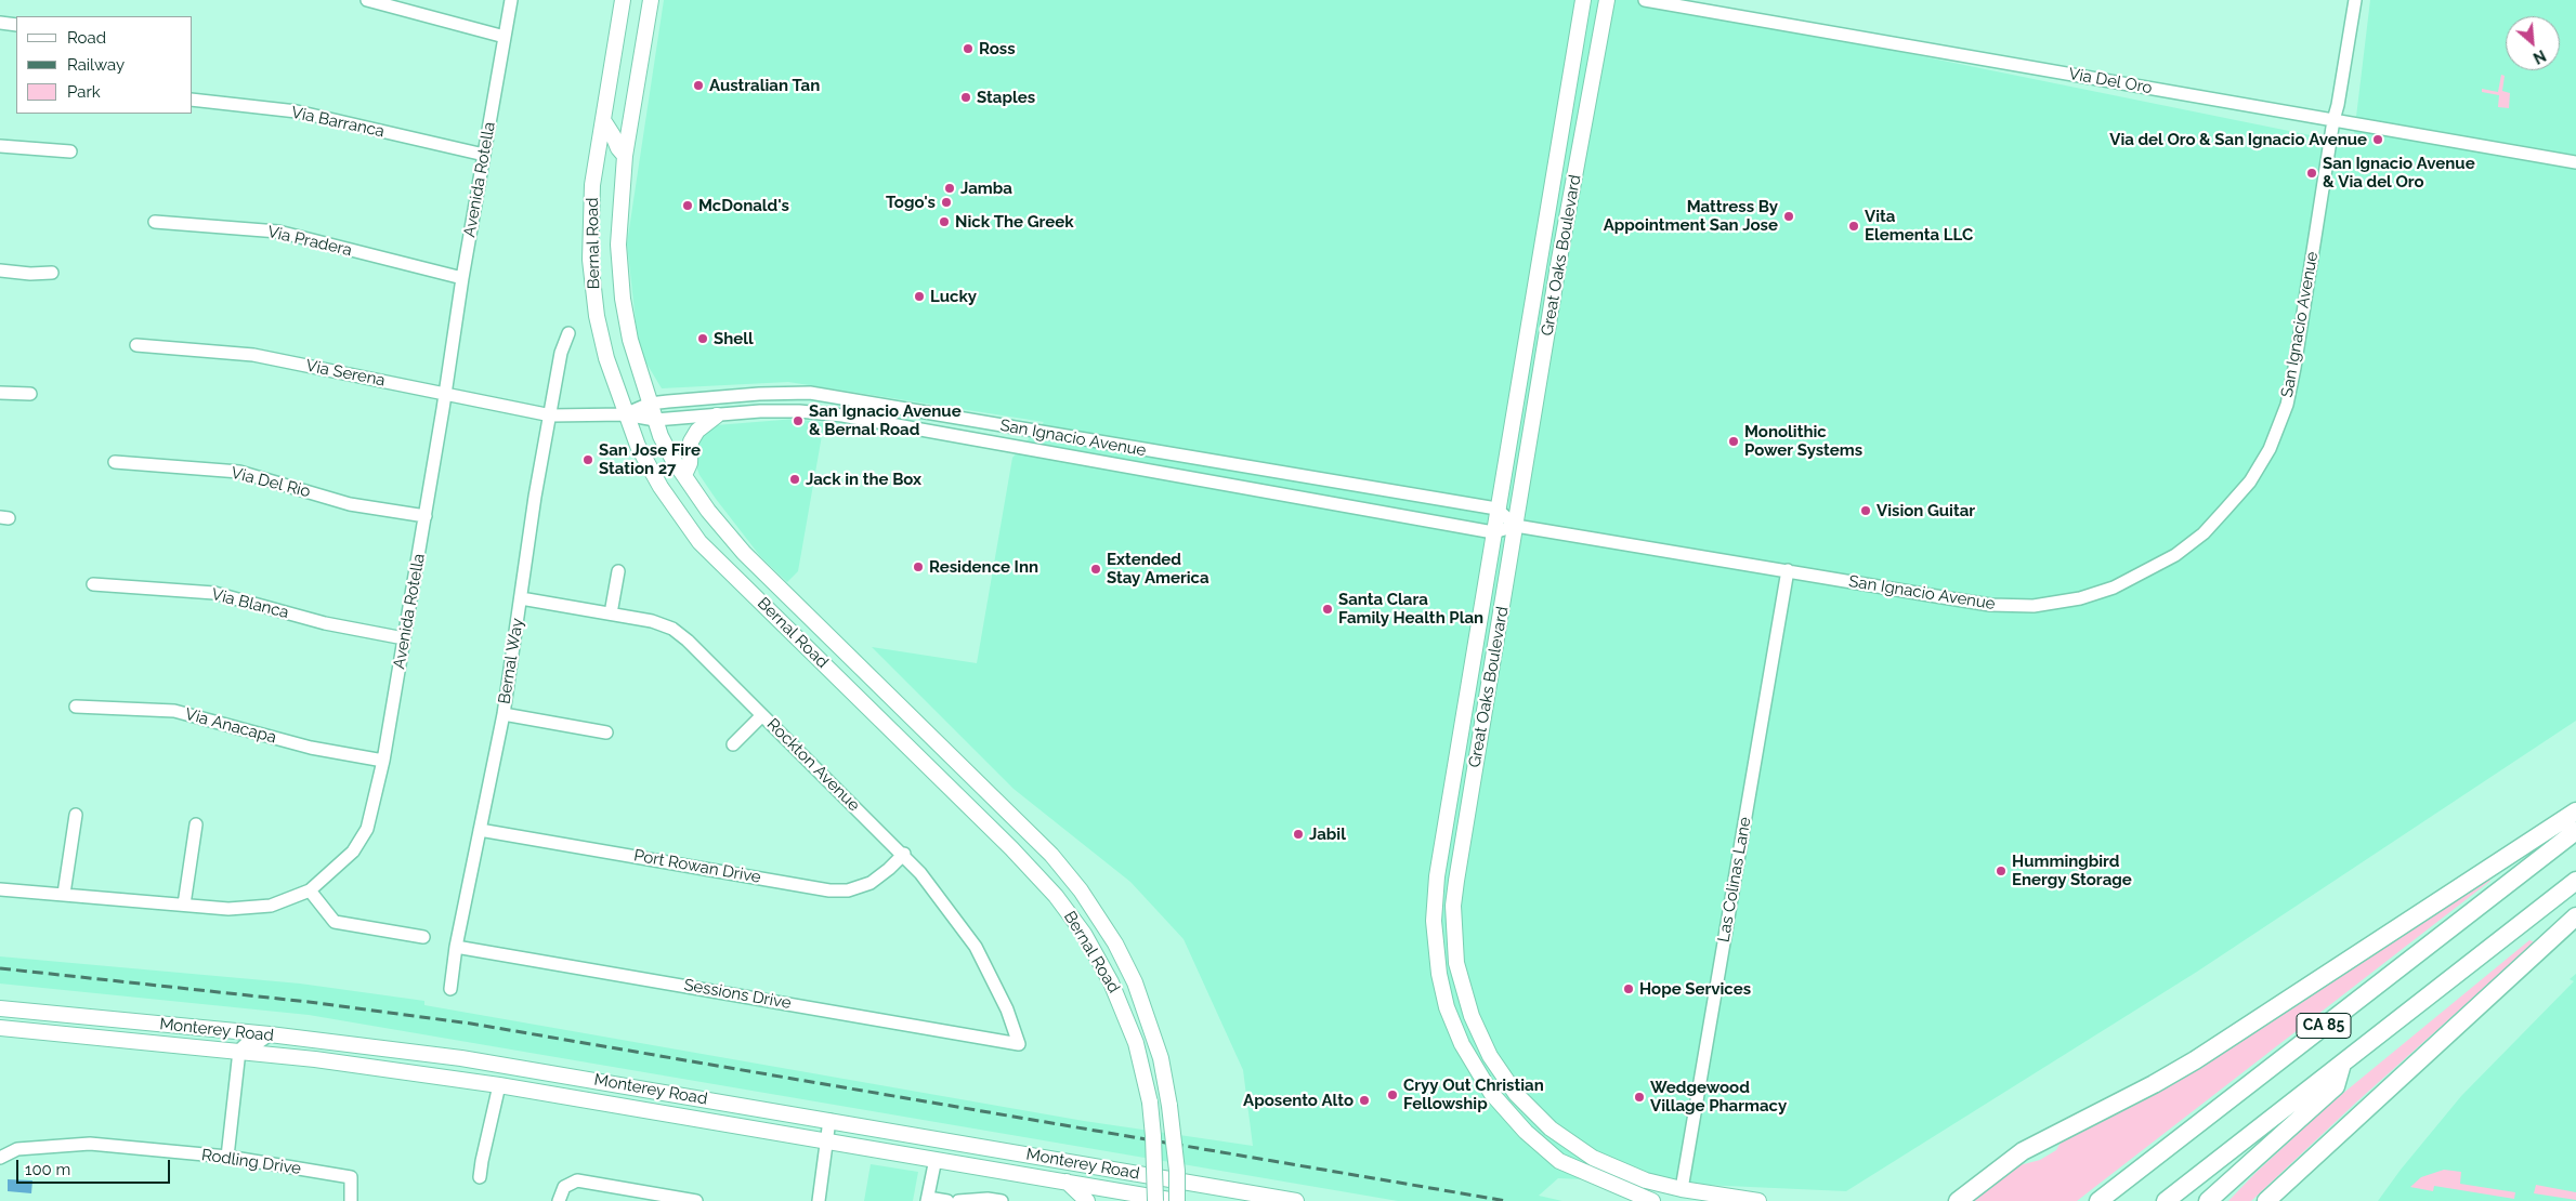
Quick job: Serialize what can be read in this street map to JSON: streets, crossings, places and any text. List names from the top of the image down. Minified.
{"streets":{"highway":["CA 85"],"main road":["Bernal Road","Great Oaks Boulevard","Monterey Road"],"street":["Via Del Oro","Via Barranca","Avenida Rotella","Via Pradera","San Ignacio Avenue","Via Serena","Via Del Rio","Via Blanca","Bernal Way","Via Anacapa","Rockton Avenue","Port Rowan Drive","Las Colinas Lane","Sessions Drive","Rodling Drive"]},"crossings":[["Via Del Oro","San Ignacio Avenue"],["Via Barranca","Avenida Rotella"],["Avenida Rotella","Via Pradera"],["Avenida Rotella","Via Serena"],["Avenida Rotella","Via Del Rio"],["Avenida Rotella","Via Blanca"],["Avenida Rotella","Via Anacapa"],["Bernal Road","San Ignacio Avenue"],["Bernal Road","Monterey Road"],["Great Oaks Boulevard","San Ignacio Avenue"],["Great Oaks Boulevard","Las Colinas Lane"],["San Ignacio Avenue","Via Serena"],["San Ignacio Avenue","Bernal Way"],["San Ignacio Avenue","Las Colinas Lane"],["Via Serena","Bernal Way"],["Bernal Way","Rockton Avenue"],["Bernal Way","Port Rowan Drive"],["Bernal Way","Sessions Drive"],["Rockton Avenue","Port Rowan Drive"],["Rockton Avenue","Sessions Drive"]],"places":["Ross","Australian Tan","Staples","Via del Oro & San Ignacio Avenue","San Ignacio Avenue & Via del Oro","Jamba","Togo's","McDonald's","Mattress By Appointment San Jose","Nick The Greek","Vita Elementa LLC","Lucky","Shell","San Ignacio Avenue & Bernal Road","Monolithic Power Systems","San Jose Fire Station 27","Jack in the Box","Vision Guitar","Residence Inn","Extended Stay America","Santa Clara Family Health Plan","Jabil","Hummingbird Energy Storage","Hope Services","Cryy Out Christian Fellowship","Wedgewood Village Pharmacy","Aposento Alto"],"legend":["Road","Railway","Park"],"scale_bar":"100 m","north":"bottom right"}
